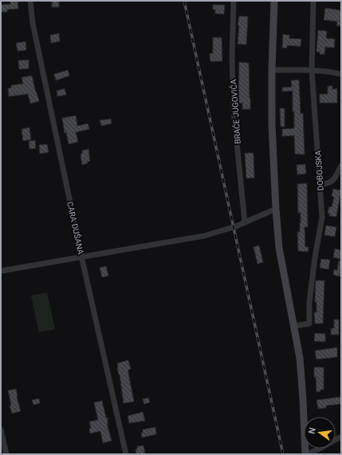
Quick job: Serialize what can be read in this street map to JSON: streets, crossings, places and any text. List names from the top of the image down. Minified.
{"streets":{"street":["BRAĆE JUGOVIĆA","DOBOJSKA","CARA DUŠANA"]},"north":"left"}
